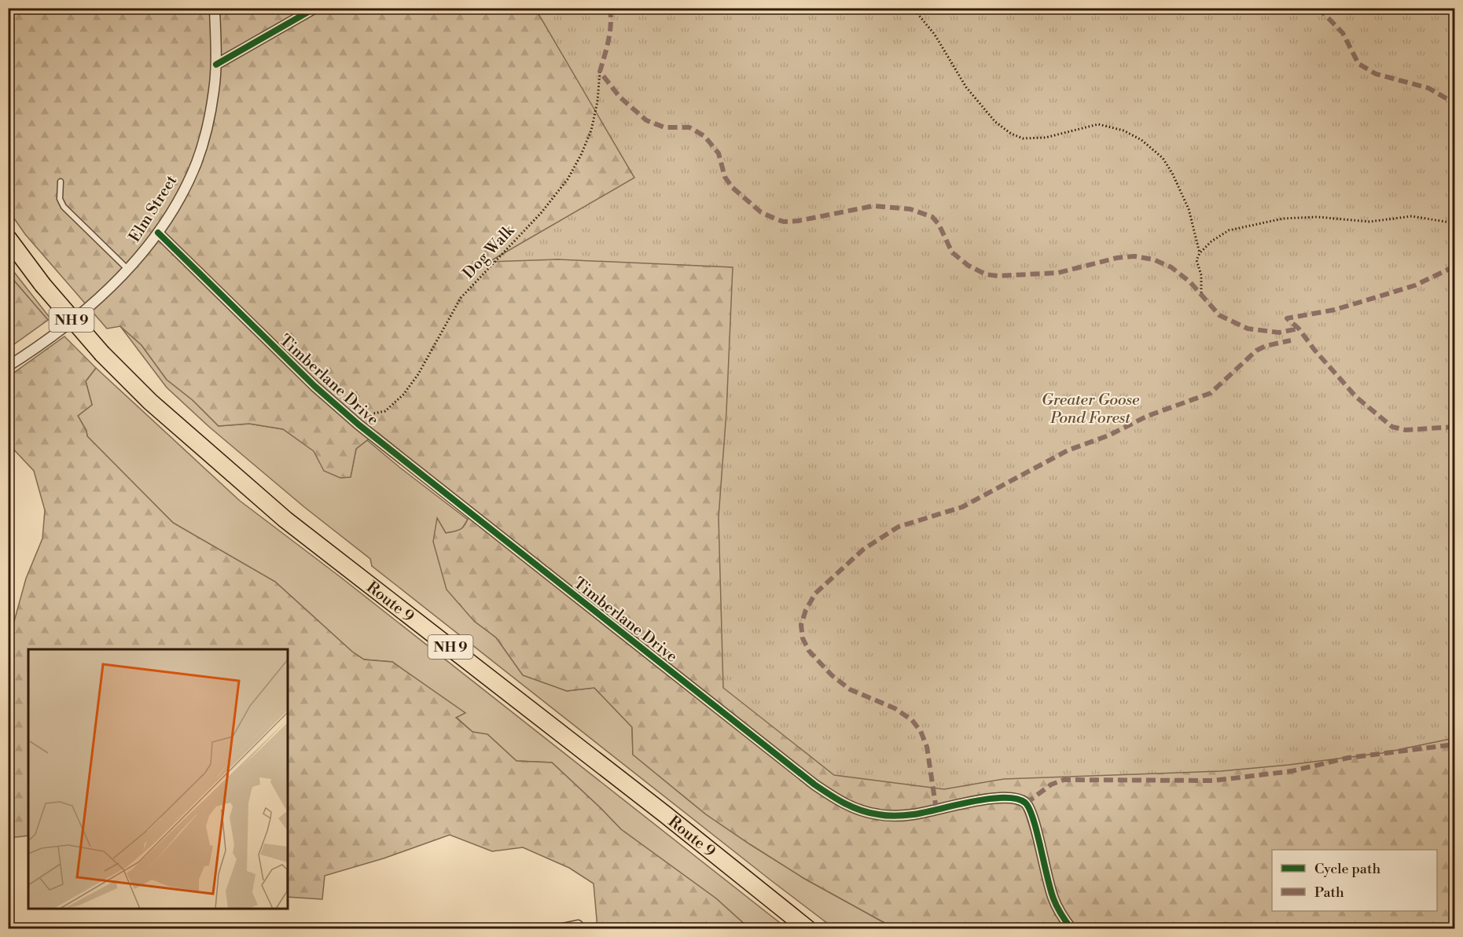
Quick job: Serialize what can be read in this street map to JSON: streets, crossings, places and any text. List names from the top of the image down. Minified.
{"streets":{"highway":["NH 9","Route 9"],"street":["Elm Street","Timberlane Drive"],"path":["Dog Walk"]},"crossings":[["Elm Street","Timberlane Drive"],["Dog Walk","Timberlane Drive"]],"parks":["Greater Goose Pond Forest"],"legend":["Cycle path","Path"]}
